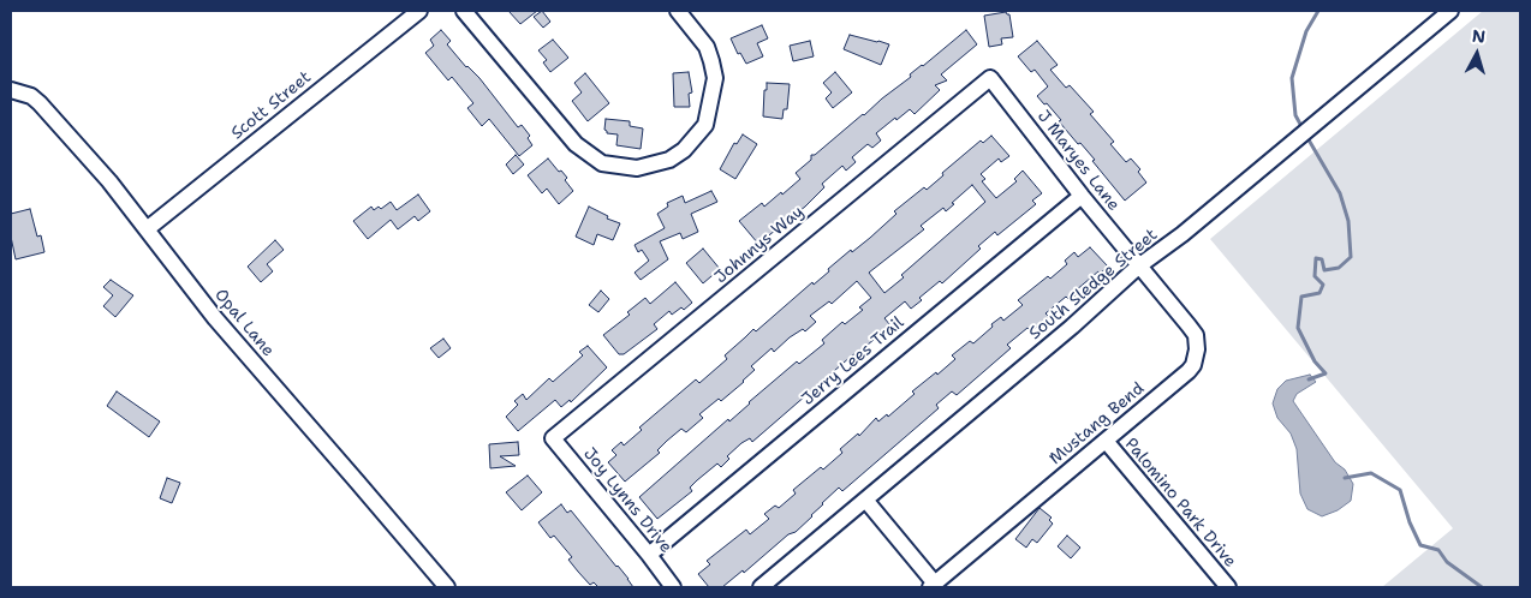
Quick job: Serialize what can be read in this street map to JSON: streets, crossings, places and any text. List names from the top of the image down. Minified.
{"streets":{"street":["Scott Street","J Maryes Lane","Johnnys Way","South Sledge Street","Opal Lane","Jerry Lees Trail","Mustang Bend","Joy Lynns Drive","Palomino Park Drive"]},"crossings":[["Scott Street","Opal Lane"],["J Maryes Lane","Johnnys Way"],["J Maryes Lane","South Sledge Street"],["J Maryes Lane","Jerry Lees Trail"],["J Maryes Lane","Mustang Bend"],["Johnnys Way","Joy Lynns Drive"],["South Sledge Street","Mustang Bend"],["Jerry Lees Trail","Joy Lynns Drive"],["Mustang Bend","Palomino Park Drive"]],"north":"top"}
